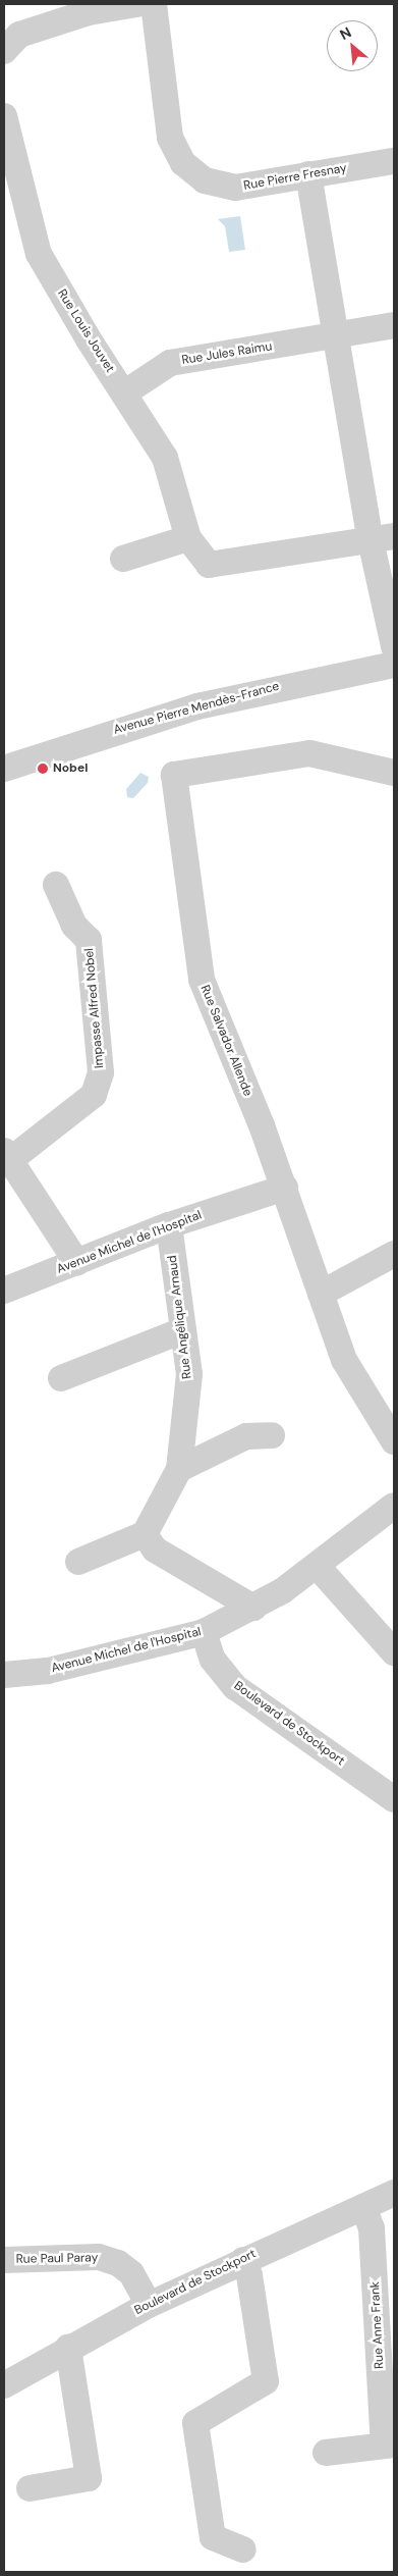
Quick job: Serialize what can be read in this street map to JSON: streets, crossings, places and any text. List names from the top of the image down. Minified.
{"streets":{"street":["Rue Pierre Fresnay","Rue Louis Jouvet","Rue Jules Raimu","Avenue Pierre Mendès-France","Impasse Alfred Nobel","Rue Salvador Allende","Avenue Michel de l'Hospital","Rue Angélique Arnaud","Boulevard de Stockport","Rue Paul Paray","Rue Anne Frank"]},"crossings":[["Rue Louis Jouvet","Rue Jules Raimu"],["Rue Salvador Allende","Avenue Michel de l'Hospital"],["Avenue Michel de l'Hospital","Rue Angélique Arnaud"],["Avenue Michel de l'Hospital","Boulevard de Stockport"],["Boulevard de Stockport","Rue Paul Paray"],["Boulevard de Stockport","Rue Anne Frank"]],"places":["Nobel"],"north":"top left"}
